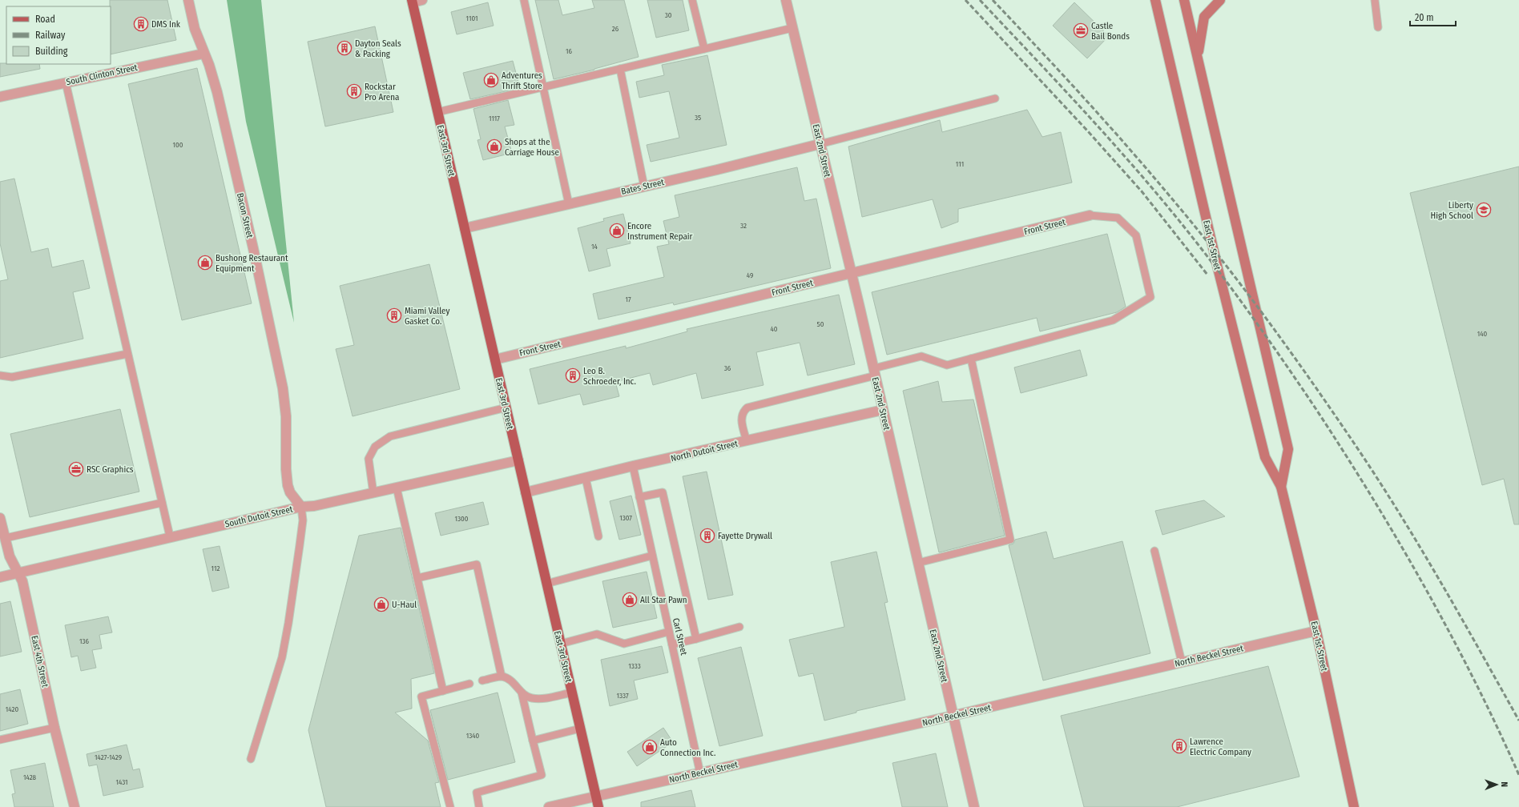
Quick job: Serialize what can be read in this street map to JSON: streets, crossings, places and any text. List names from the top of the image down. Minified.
{"streets":{"main road":["East 3rd Street","East 1st Street"],"street":["South Clinton Street","East 2nd Street","Bates Street","Bacon Street","Front Street","North Dutoit Street","South Dutoit Street","North Beckel Street","East 4th Street"],"lane":["Carl Street"]},"crossings":[["South Clinton Street","Bacon Street"],["East 3rd Street","Bates Street"],["East 3rd Street","Front Street"],["East 3rd Street","North Dutoit Street"],["East 3rd Street","South Dutoit Street"],["East 3rd Street","North Beckel Street"],["East 2nd Street","Bates Street"],["East 2nd Street","Front Street"],["East 2nd Street","North Dutoit Street"],["East 2nd Street","North Beckel Street"],["Bacon Street","South Dutoit Street"],["East 1st Street","North Beckel Street"],["North Dutoit Street","Carl Street"],["South Dutoit Street","East 4th Street"],["Carl Street","North Beckel Street"]],"places":{"building":["DMS Ink","Dayton Seals & Packing","Rockstar Pro Arena","Miami Valley Gasket Co.","Leo B. Schroeder, Inc.","Fayette Drywall","Lawrence Electric Company"],"office":["Castle Bail Bonds","RSC Graphics"],"shop":["Adventures Thrift Store","Shops at the Carriage House","Encore Instrument Repair","Bushong Restaurant Equipment","All Star Pawn","U-Haul","Auto Connection Inc."],"school or university":["Liberty High School"]},"house_numbers":["30","1101","26","16","35","1117","100","111","32","14","49","17","50","40","140","36","1307","1300","112","136","1333","1337","1420","1340","1427-1429","1428","1431"],"legend":["Road","Railway","Building"],"scale_bar":"20 m","north":"right"}
